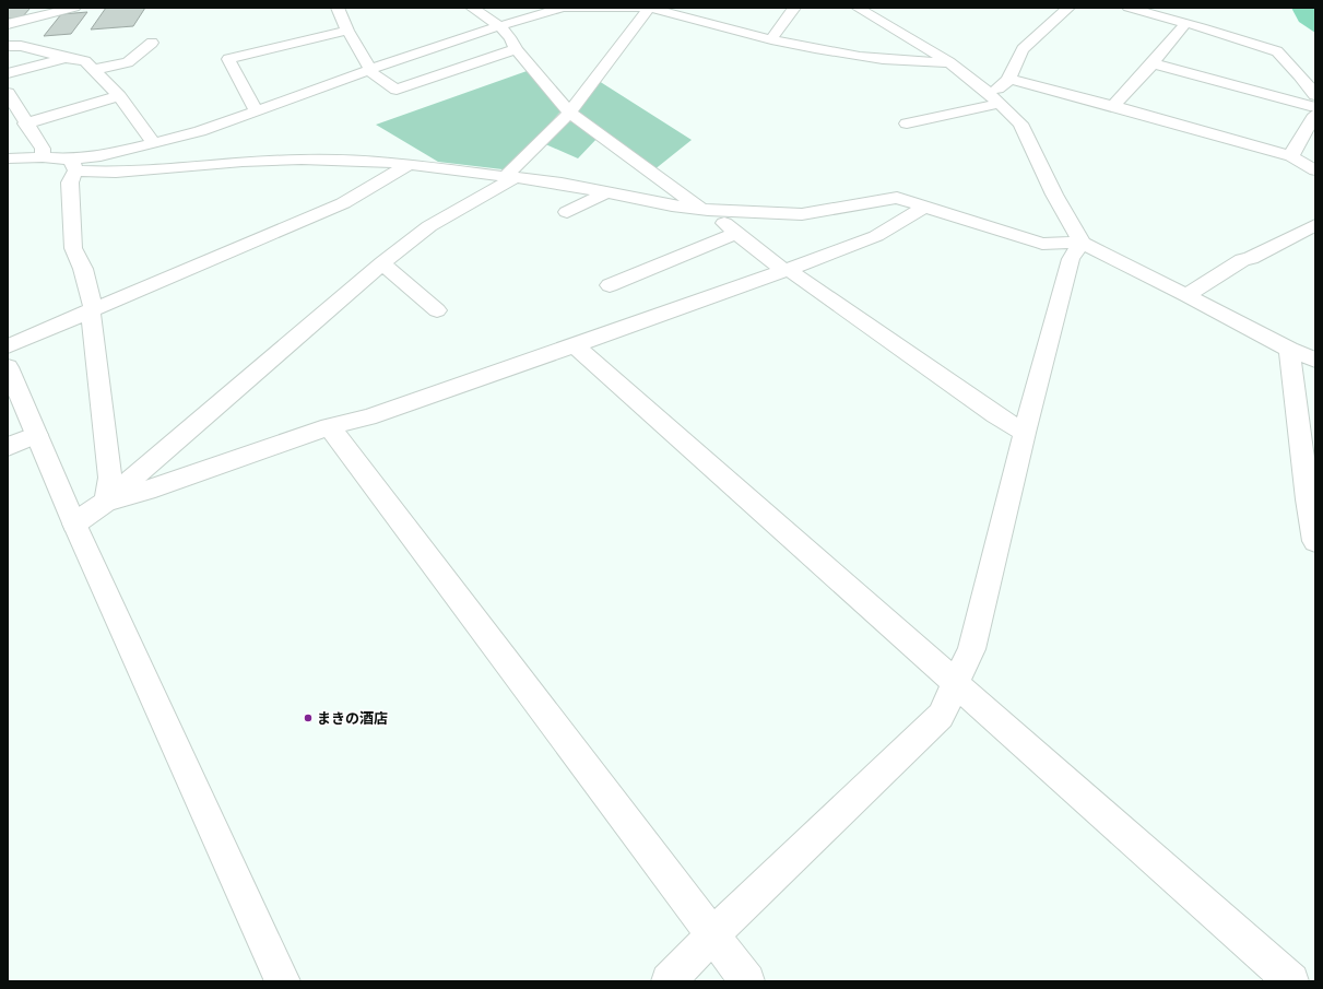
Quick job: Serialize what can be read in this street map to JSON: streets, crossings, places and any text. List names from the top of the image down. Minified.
{"places":["まきの酒店"]}
